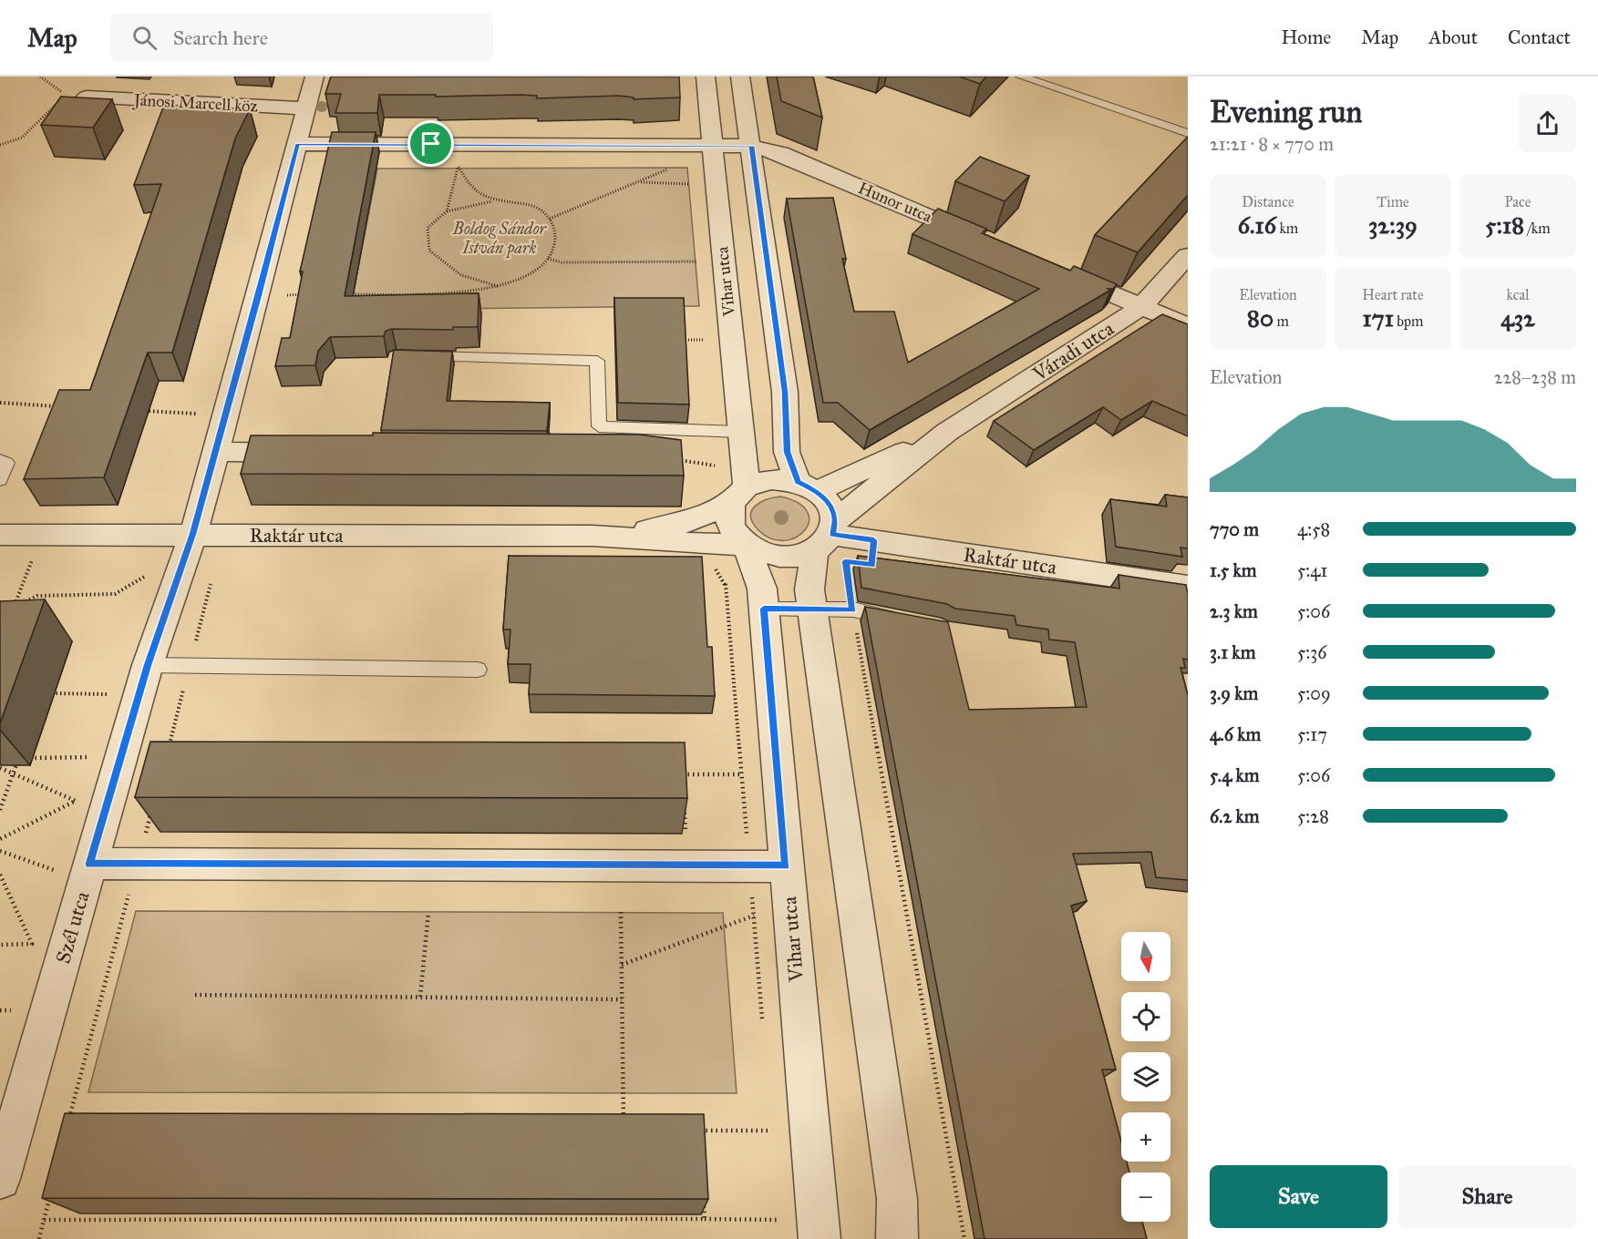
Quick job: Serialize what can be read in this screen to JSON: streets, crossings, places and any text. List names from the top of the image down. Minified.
{"streets":{"street":["Jánosi Marcell köz","Hunor utca","Vihar utca","Váradi utca","Raktár utca","Szél utca"]},"crossings":[["Jánosi Marcell köz","Szél utca"],["Hunor utca","Vihar utca"],["Hunor utca","Szél utca"],["Vihar utca","Váradi utca"],["Vihar utca","Raktár utca"],["Váradi utca","Raktár utca"],["Raktár utca","Szél utca"]],"parks":["Boldog Sándor István park"],"north":"bottom","page":{"header":"Map","search":"Search here","nav":["Home","Map","About","Contact"],"heading":["Evening run","21:21 · 8 × 770 m"],"stats":[["Distance","6.16 km"],["Time","32:39"],["Pace","5:18 /km"],["Elevation","80 m"],["Heart rate","171 bpm"],["kcal","432"]],"chart":["Elevation","228–238 m"],"list":[{"name":"770 m","note":"4:58"},{"name":"1.5 km","note":"5:41"},{"name":"2.3 km","note":"5:06"},{"name":"3.1 km","note":"5:36"},{"name":"3.9 km","note":"5:09"},{"name":"4.6 km","note":"5:17"},{"name":"5.4 km","note":"5:06"},{"name":"6.2 km","note":"5:28"}],"map_buttons":["+","−"],"buttons":["Save","Share"]}}
